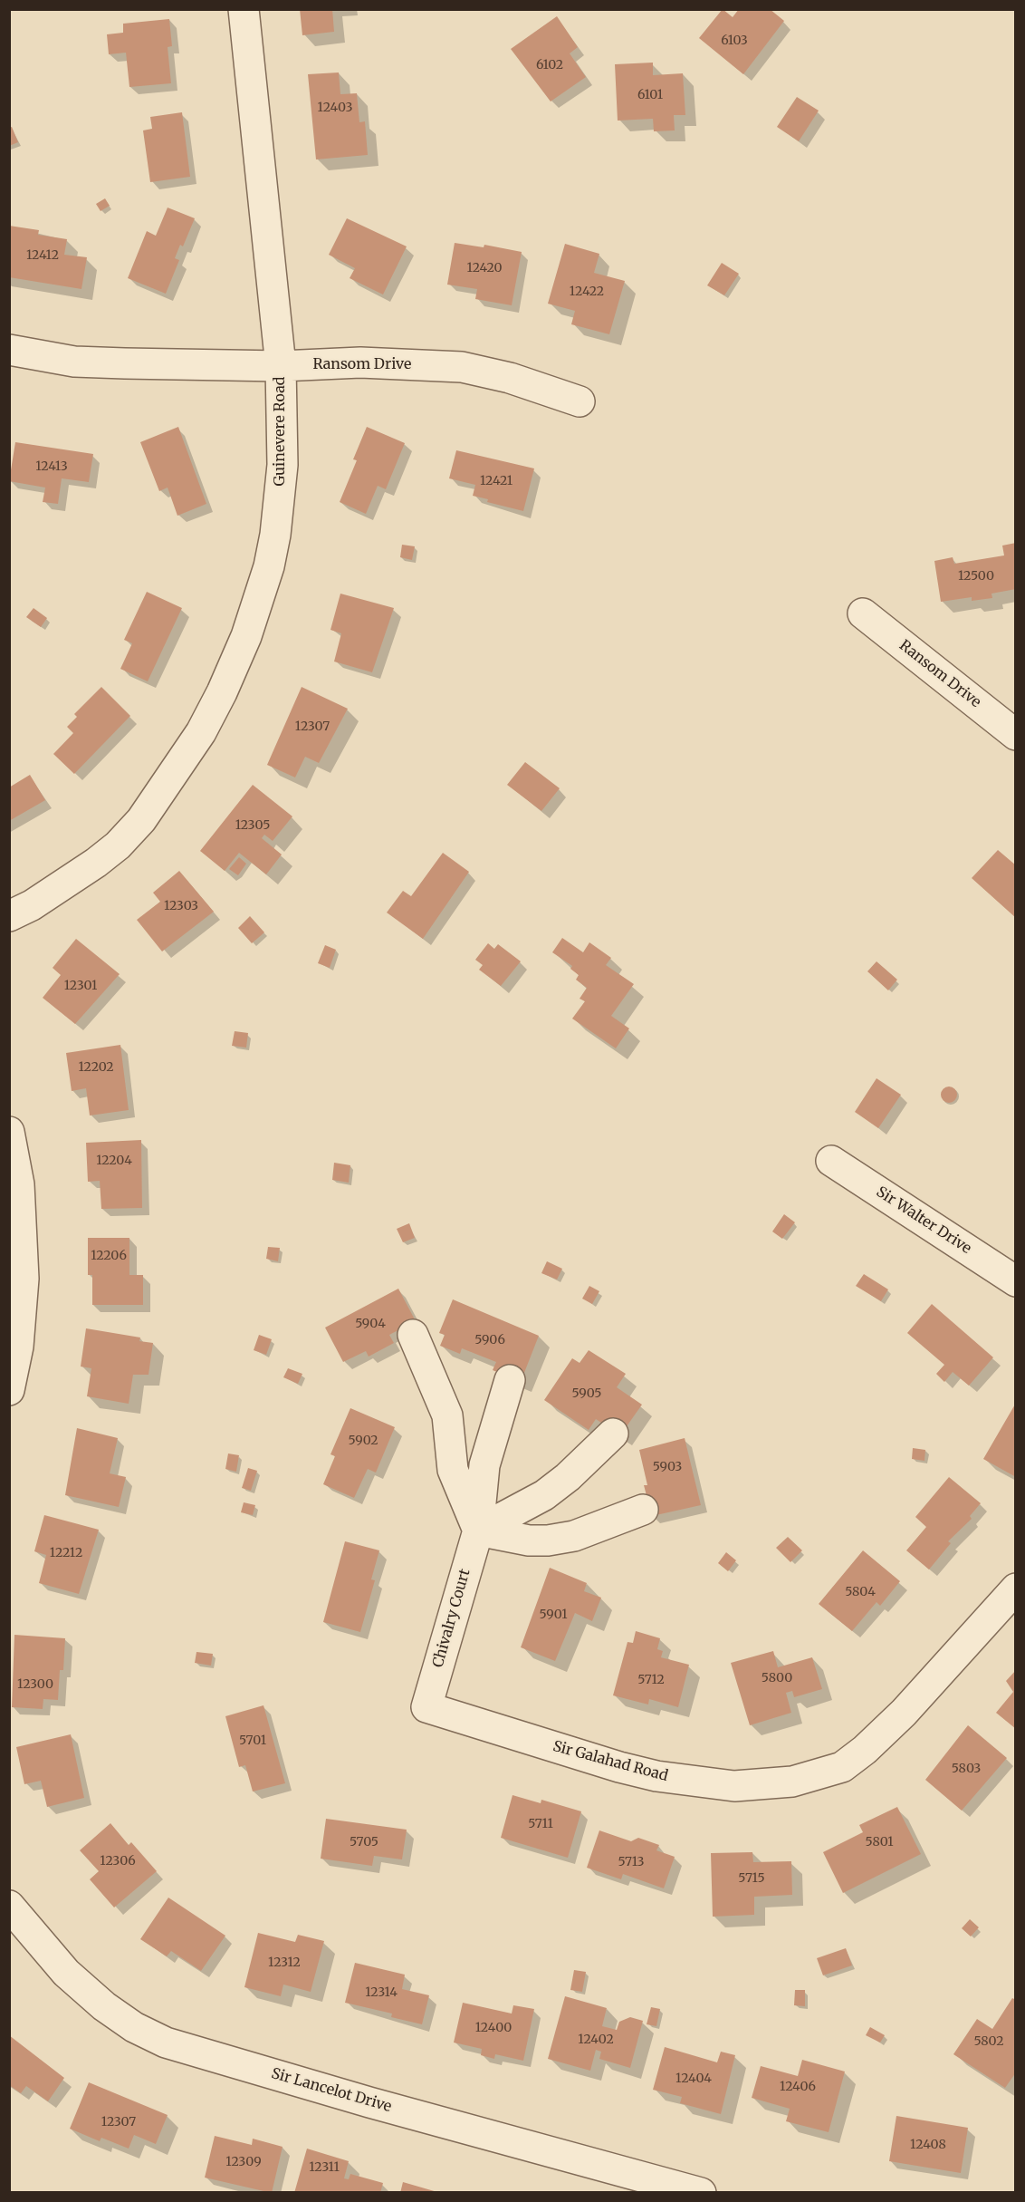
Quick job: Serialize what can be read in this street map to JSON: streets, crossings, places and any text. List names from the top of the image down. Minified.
{"streets":{"street":["Ransom Drive","Guinevere Road","Sir Walter Drive","Chivalry Court","Sir Galahad Road","Sir Lancelot Drive"]},"crossings":[["Ransom Drive","Guinevere Road"],["Chivalry Court","Sir Galahad Road"]],"house_numbers":["6103","6102","6101","12403","12412","12420","12422","12413","12421","12500","12307","12305","12303","12301","12202","12204","12206","5904","5906","5905","5902","5903","12212","5804","5901","5800","5712","12300","5701","5803","5711","5705","5801","12306","5713","5715","12312","12314","12400","12402","5802","12404","12406","12307","12408","12309","12311"]}
